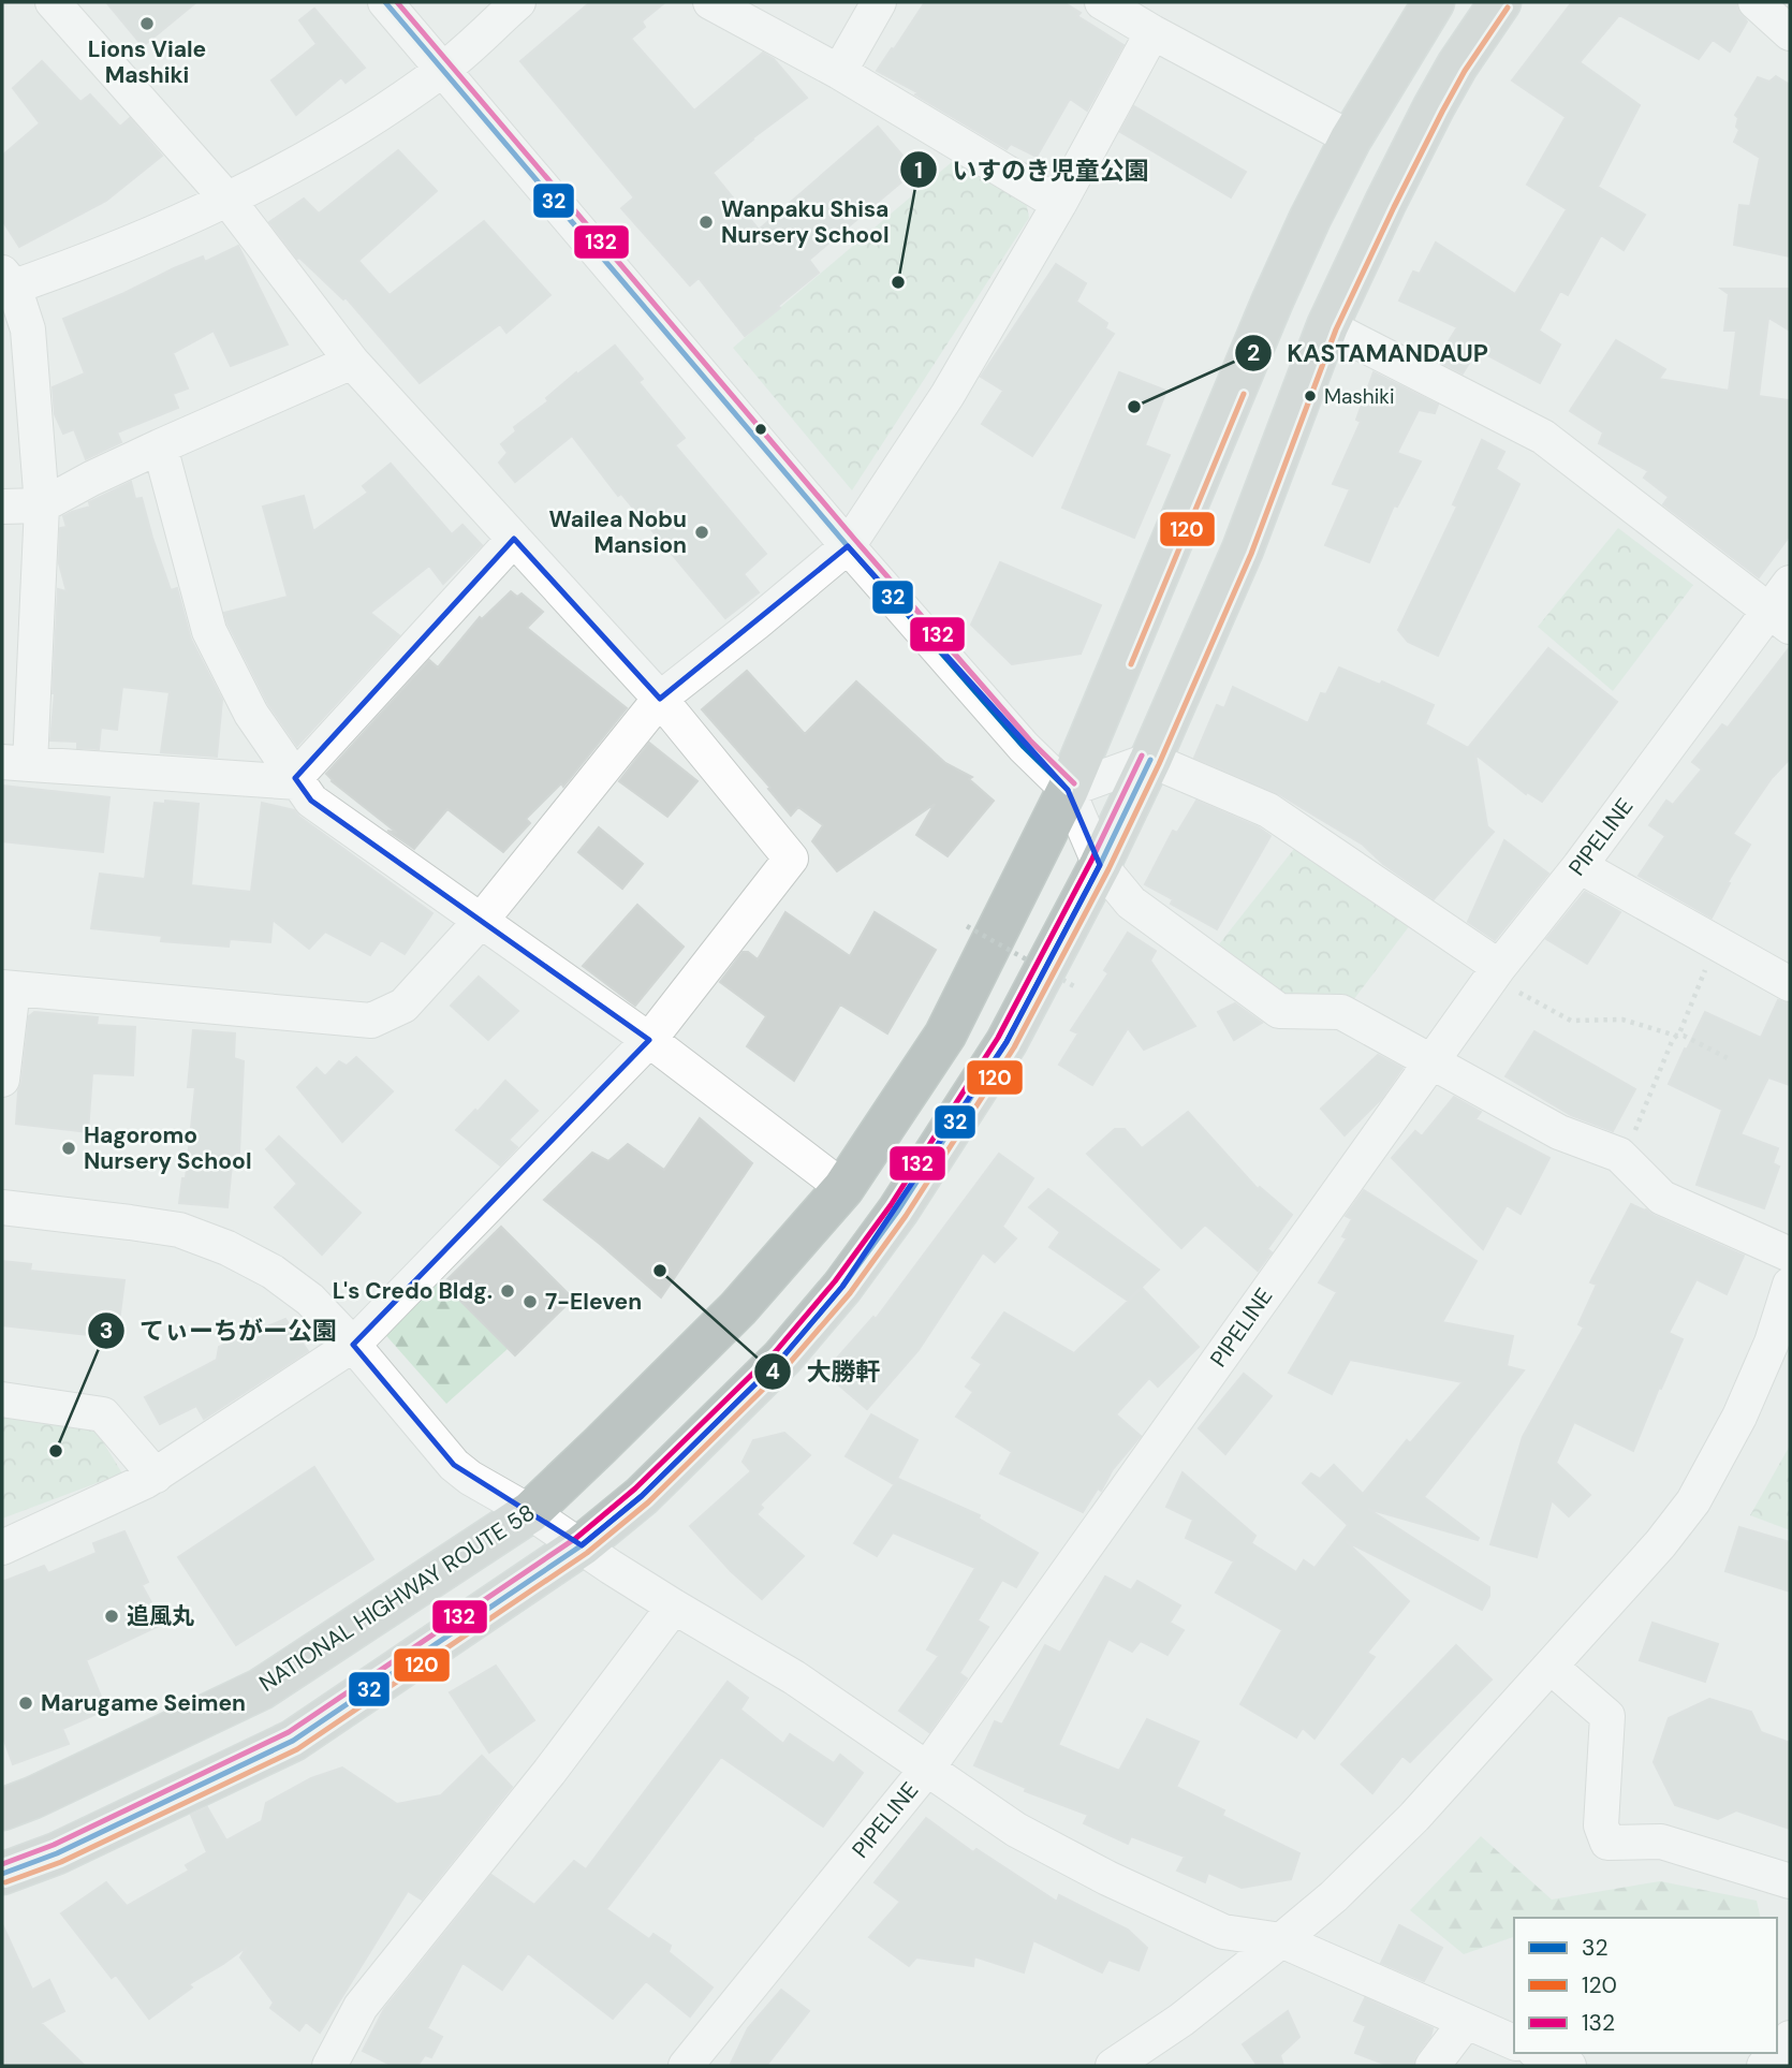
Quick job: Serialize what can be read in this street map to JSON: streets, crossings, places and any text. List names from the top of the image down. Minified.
{"streets":{"highway":["NATIONAL HIGHWAY ROUTE 58"],"street":["PIPELINE"]},"places":["Lions Viale Mashiki","Wanpaku Shisa Nursery School","いすのき児童公園","Mashiki","KASTAMANDAUP","Wailea Nobu Mansion","Hagoromo Nursery School","大勝軒","L's Credo Bldg.","7-Eleven","てぃーちがー公園","追風丸","Marugame Seimen"],"lines":["transit line 32","transit line 132","transit line 120"],"legend":["32","120","132"]}
